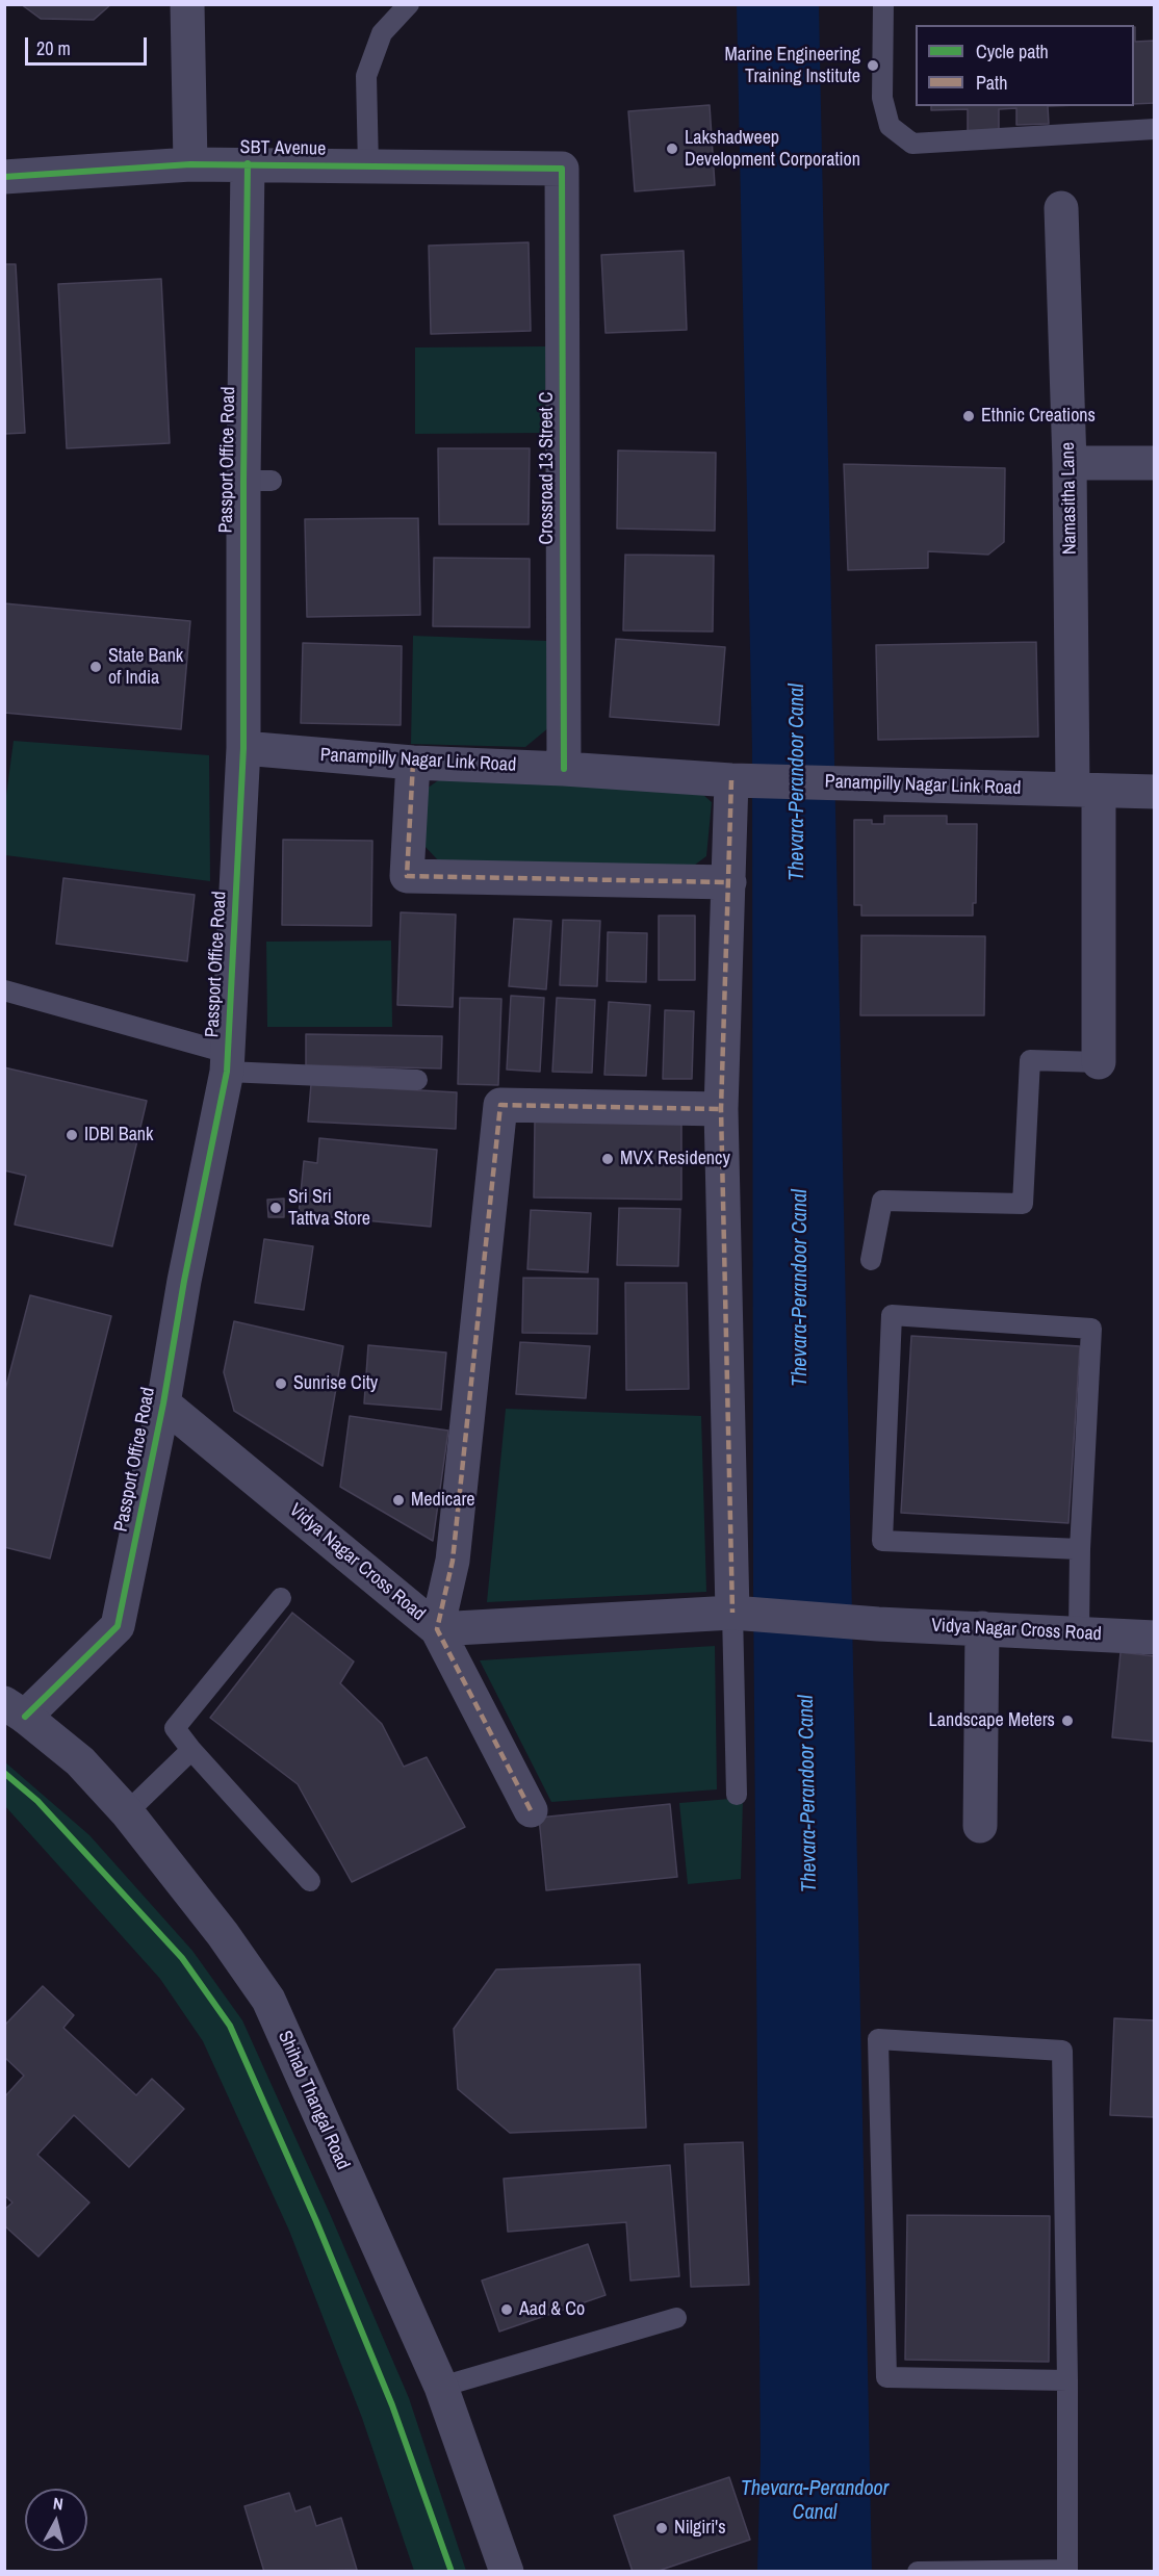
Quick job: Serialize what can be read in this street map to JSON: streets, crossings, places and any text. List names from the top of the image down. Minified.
{"streets":{"street":["SBT Avenue","Passport Office Road","Crossroad 13 Street C","Namasitha Lane","Panampilly Nagar Link Road","Vidya Nagar Cross Road","Shihab Thangal Road"]},"crossings":[["SBT Avenue","Passport Office Road"],["SBT Avenue","Crossroad 13 Street C"],["Passport Office Road","Panampilly Nagar Link Road"],["Passport Office Road","Vidya Nagar Cross Road"],["Passport Office Road","Shihab Thangal Road"],["Crossroad 13 Street C","Panampilly Nagar Link Road"],["Namasitha Lane","Panampilly Nagar Link Road"]],"water":["Thevara-Perandoor Canal"],"places":["Marine Engineering Training Institute","Lakshadweep Development Corporation","Ethnic Creations","State Bank of India","IDBI Bank","MVX Residency","Sri Sri Tattva Store","Sunrise City","Medicare","Landscape Meters","Aad & Co","Nilgiri's"],"legend":["Cycle path","Path"],"scale_bar":"20 m","north":"top"}
